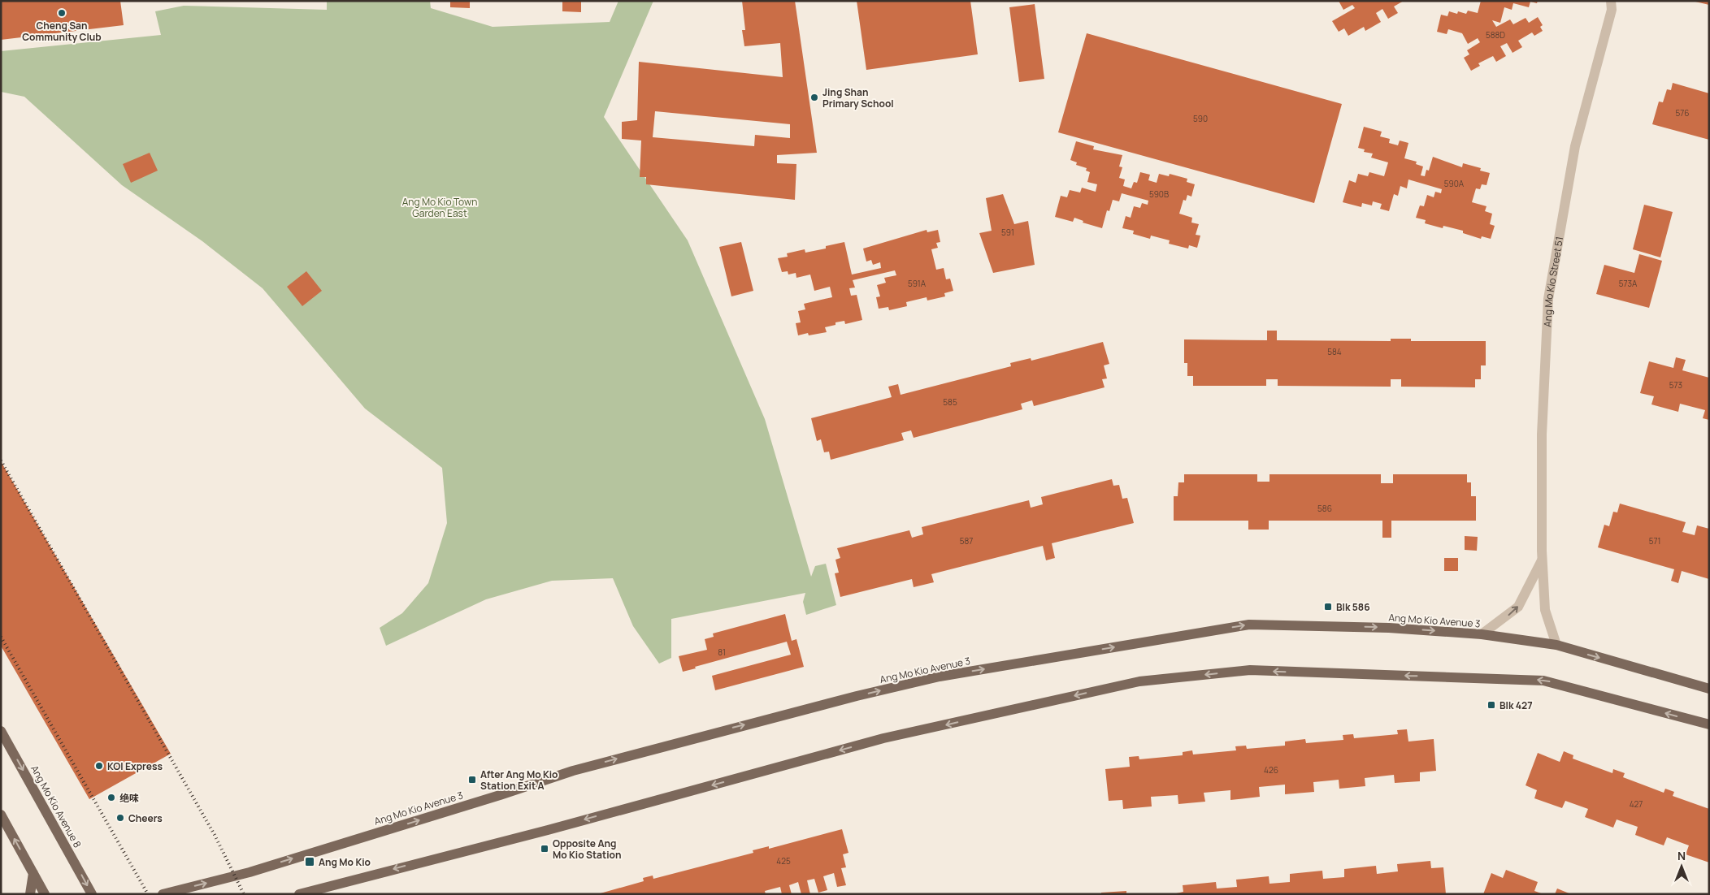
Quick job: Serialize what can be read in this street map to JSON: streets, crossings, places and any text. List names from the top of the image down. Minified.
{"streets":{"main road":["Ang Mo Kio Avenue 3","Ang Mo Kio Avenue 8"],"street":["Ang Mo Kio Street 51"]},"crossings":[["Ang Mo Kio Street 51","Ang Mo Kio Avenue 3"]],"parks":["Ang Mo Kio Town Garden East"],"places":{"other":["Cheng San Community Club","Jing Shan Primary School","KOI Express","绝味","Cheers"],"transit":["Blk 586","Blk 427","After Ang Mo Kio Station Exit A","Opposite Ang Mo Kio Station","Ang Mo Kio"]},"house_numbers":["588D","576","590","590A","590B","591","591A","573A","584","573","585","586","587","571","81","426","427","425"],"north":"top"}
